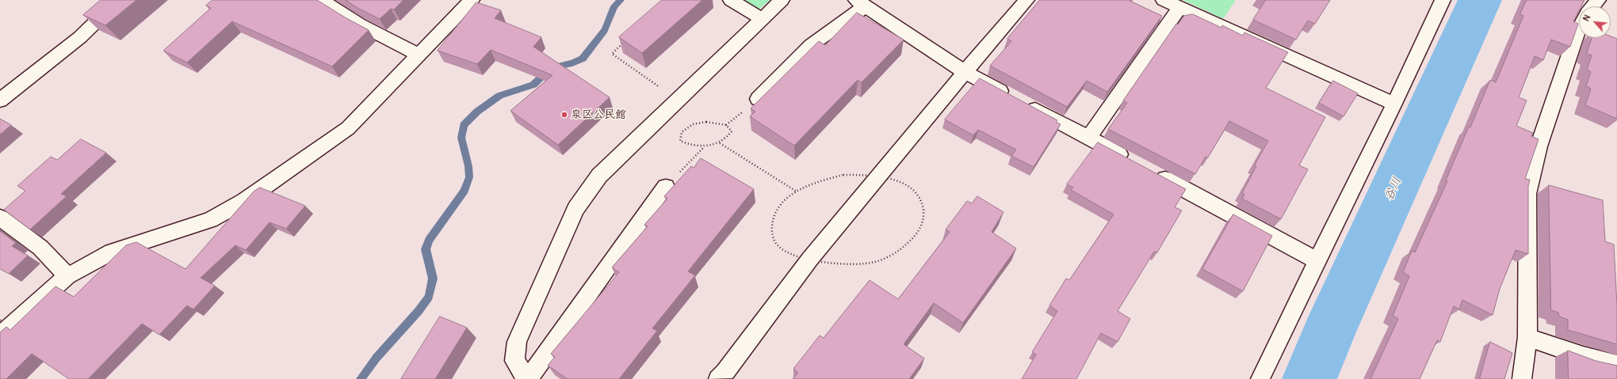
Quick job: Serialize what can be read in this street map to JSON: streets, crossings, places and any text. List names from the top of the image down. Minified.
{"water":["谷川"],"places":["泉区公民館"],"north":"top left"}
